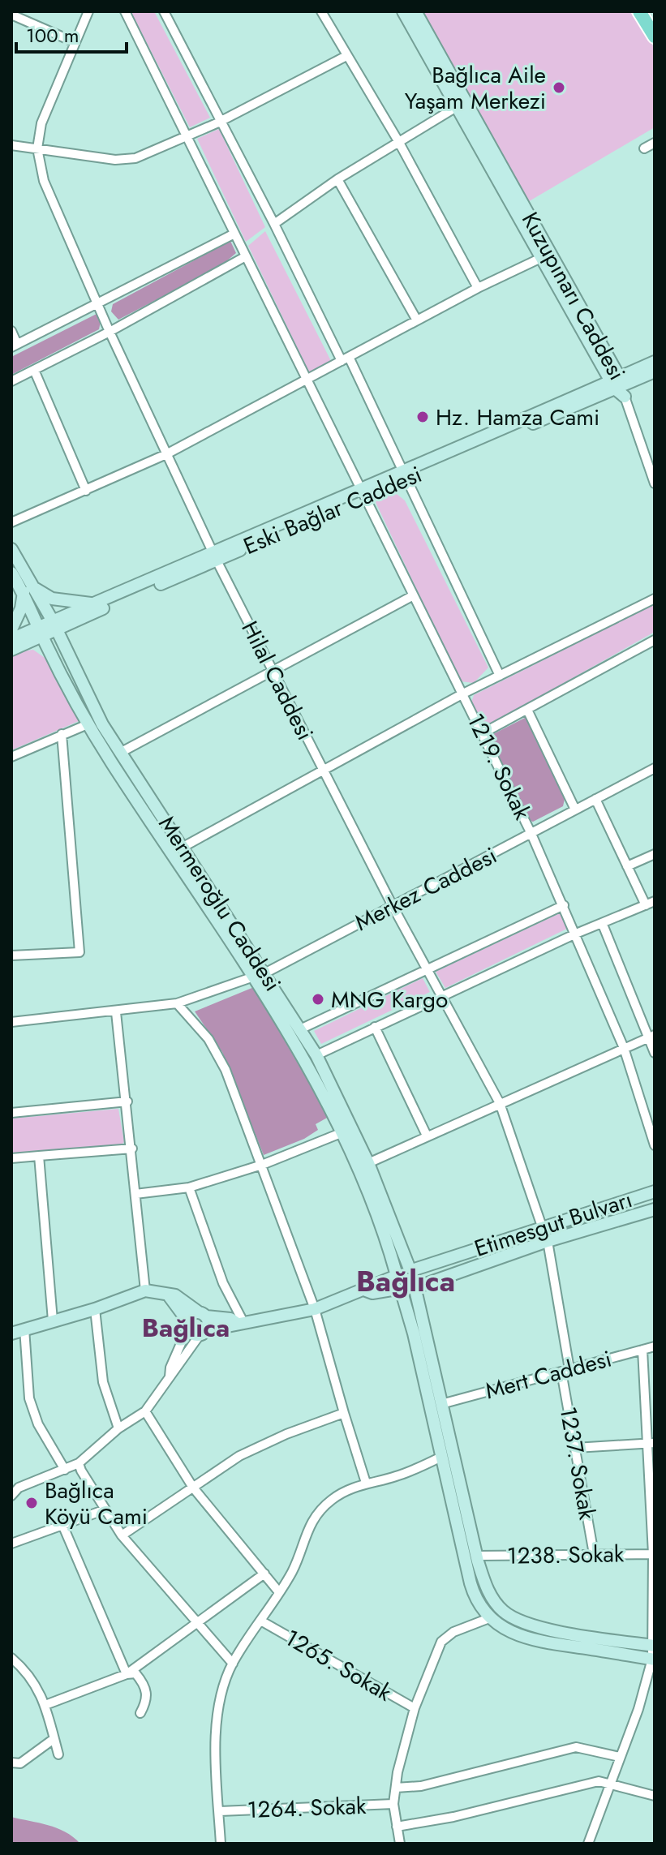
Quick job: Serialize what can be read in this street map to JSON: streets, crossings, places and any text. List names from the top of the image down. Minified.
{"streets":{"main road":["Kuzupınarı Caddesi","Eski Bağlar Caddesi","Mermeroğlu Caddesi","Etimesgut Bulvarı"],"street":["Hilal Caddesi","1219. Sokak","Merkez Caddesi","Mert Caddesi","1237. Sokak","1238. Sokak","1265. Sokak","1264. Sokak"]},"crossings":[["Kuzupınarı Caddesi","Eski Bağlar Caddesi"],["Eski Bağlar Caddesi","Hilal Caddesi"],["Eski Bağlar Caddesi","1219. Sokak"],["Eski Bağlar Caddesi","Mermeroğlu Caddesi"],["Hilal Caddesi","Merkez Caddesi"],["Hilal Caddesi","Etimesgut Bulvarı"],["1219. Sokak","Merkez Caddesi"],["Merkez Caddesi","Mermeroğlu Caddesi"],["Mermeroğlu Caddesi","Etimesgut Bulvarı"],["Mermeroğlu Caddesi","Mert Caddesi"],["Mermeroğlu Caddesi","1238. Sokak"],["Etimesgut Bulvarı","1237. Sokak"],["Mert Caddesi","1237. Sokak"],["1237. Sokak","1238. Sokak"]],"districts":["Bağlıca","Bağlıca"],"places":["Bağlıca Aile Yaşam Merkezi","Hz. Hamza Cami","MNG Kargo","Bağlıca Köyü Cami"],"scale_bar":"100 m"}
